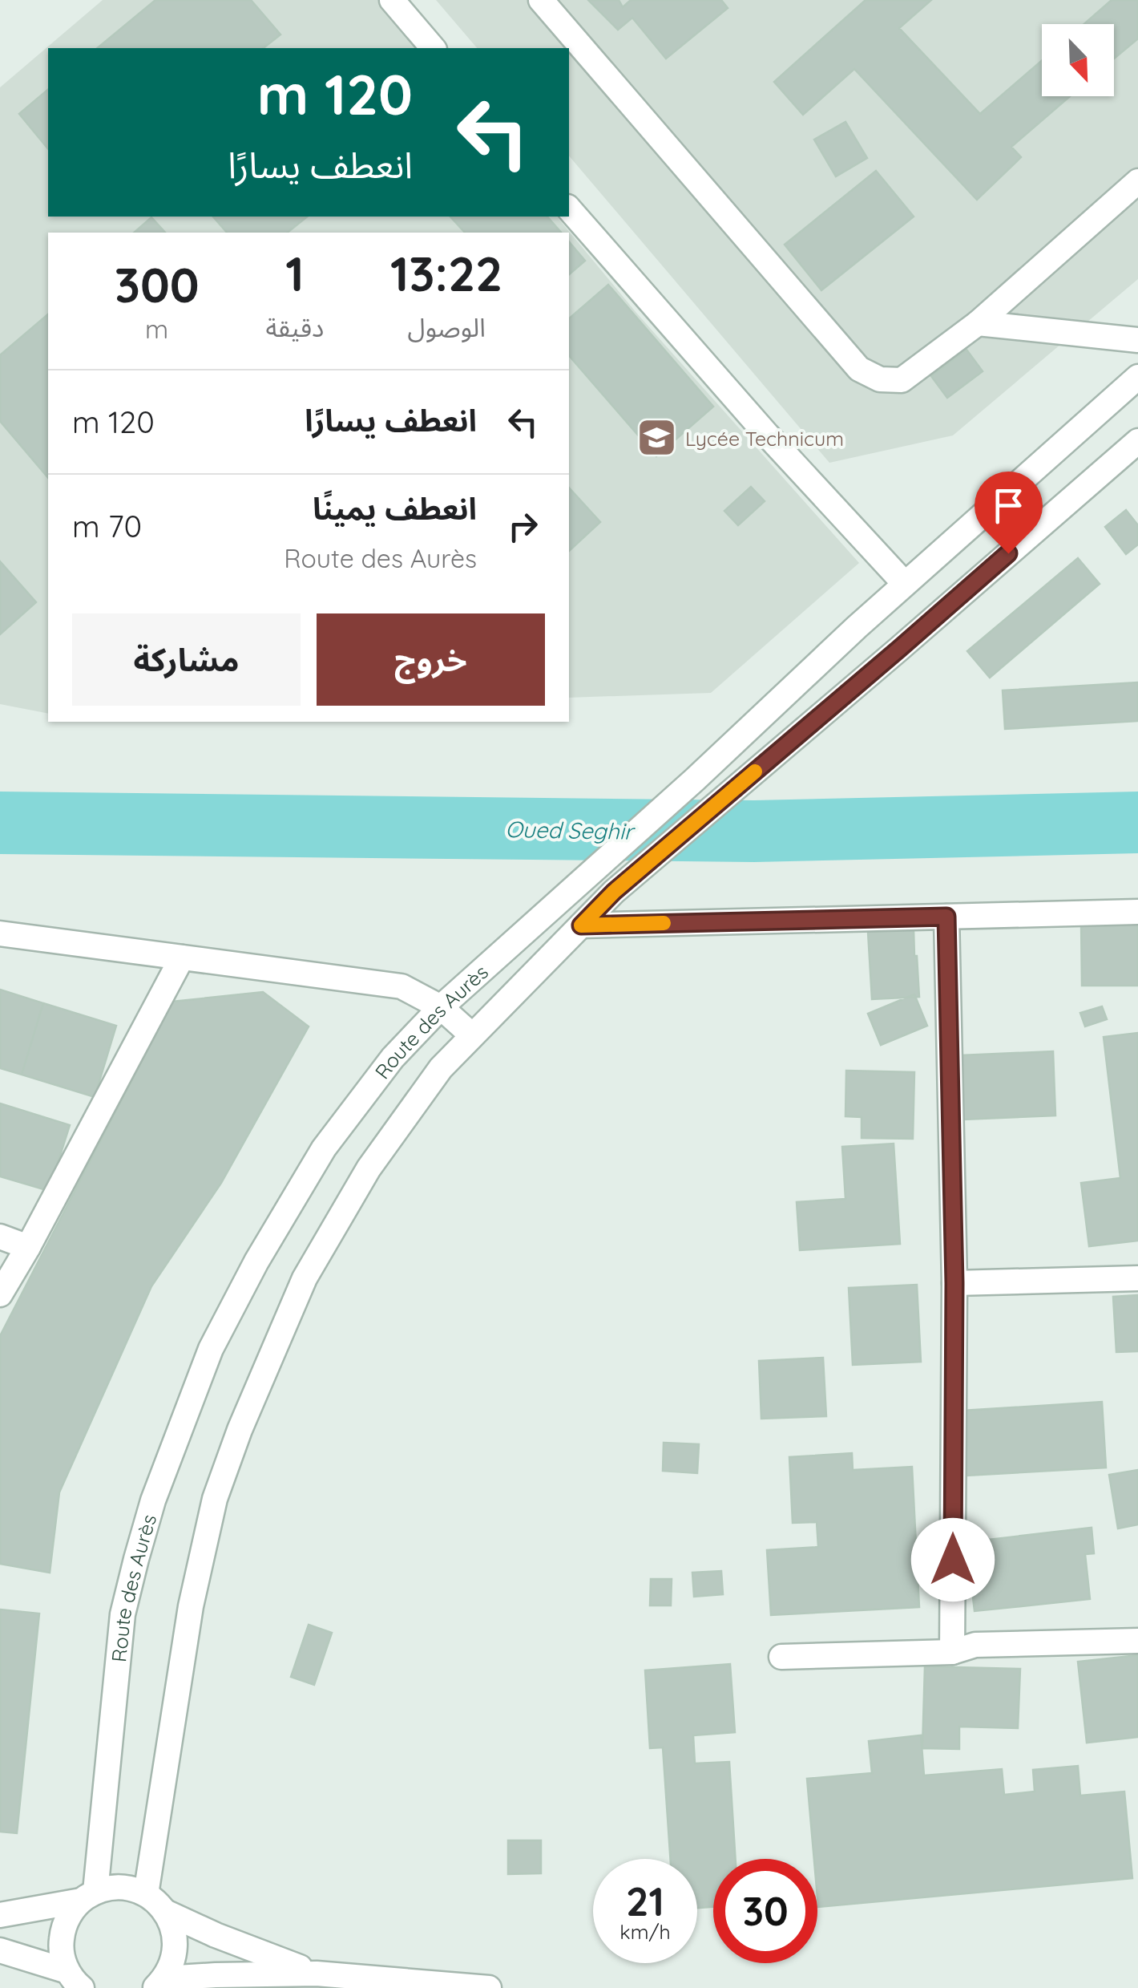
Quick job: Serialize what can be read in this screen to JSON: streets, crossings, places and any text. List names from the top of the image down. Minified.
{"streets":{"street":["Route des Aurès"]},"water":["Oued Seghir"],"places":{"school or university":["Lycée Technicum"]},"north":"bottom right","page":{"turn":["120 m","انعطف يسارًا"],"eta":["13:22","الوصول","1","دقيقة","300","m"],"list":[{"name":"انعطف يسارًا","value":"120 m"},{"name":"انعطف يمينًا","note":"Route des Aurès","value":"70 m"}],"buttons":["خروج","مشاركة"],"speed":"21 km/h","limit":"30"}}
